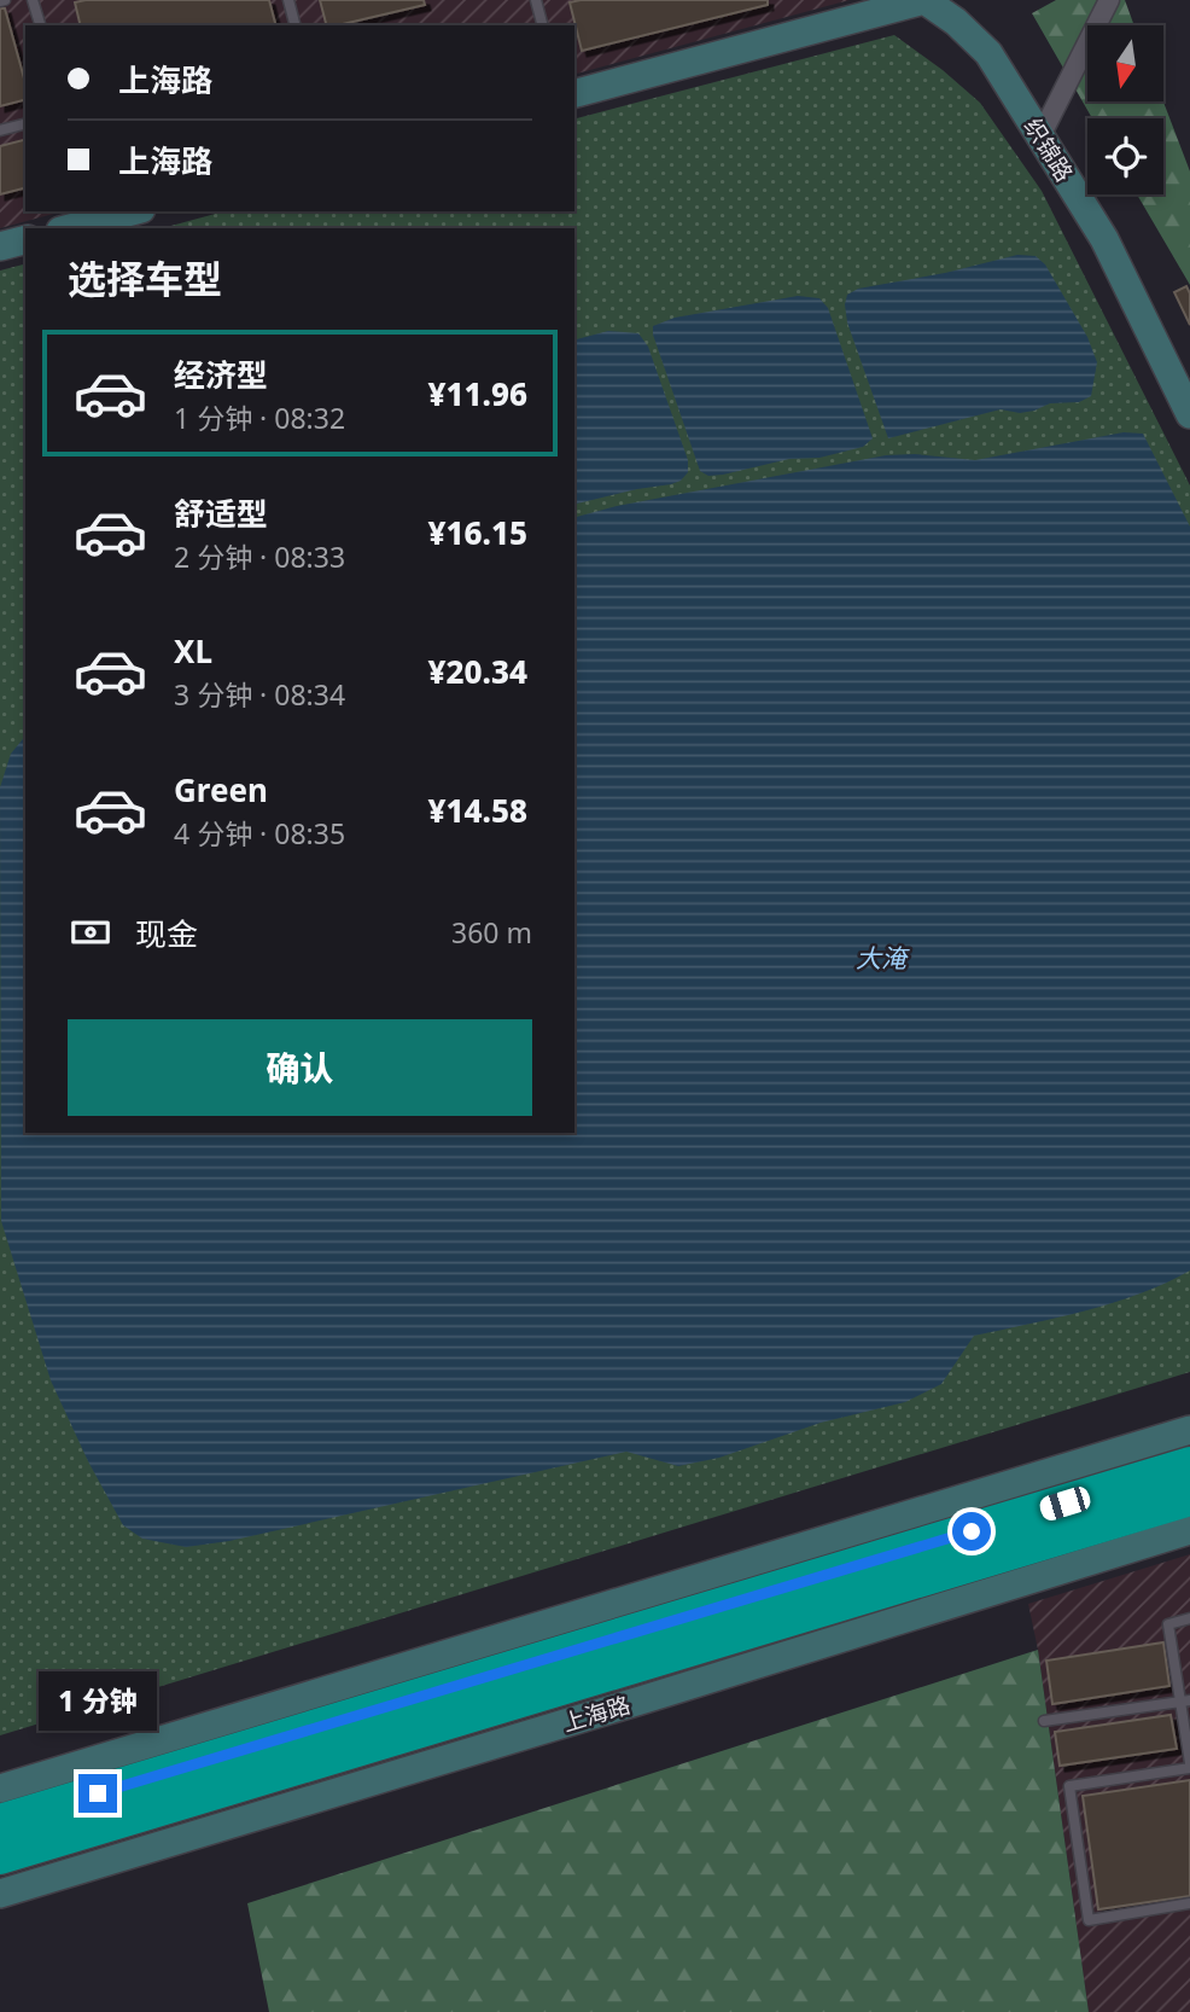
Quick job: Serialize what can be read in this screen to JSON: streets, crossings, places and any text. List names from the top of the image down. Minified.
{"streets":{"highway":["上海路"],"main road":["织锦路"]},"water":["大淹"],"north":"bottom","page":{"banner":["上海路","上海路"],"heading":"选择车型","list":[{"name":"经济型","note":"1 分钟 · 08:32","value":"¥11.96"},{"name":"舒适型","note":"2 分钟 · 08:33","value":"¥16.15"},{"name":"XL","note":"3 分钟 · 08:34","value":"¥20.34"},{"name":"Green","note":"4 分钟 · 08:35","value":"¥14.58"}],"pay":["现金","360 m"],"buttons":"确认","bubble":"1 分钟"}}
